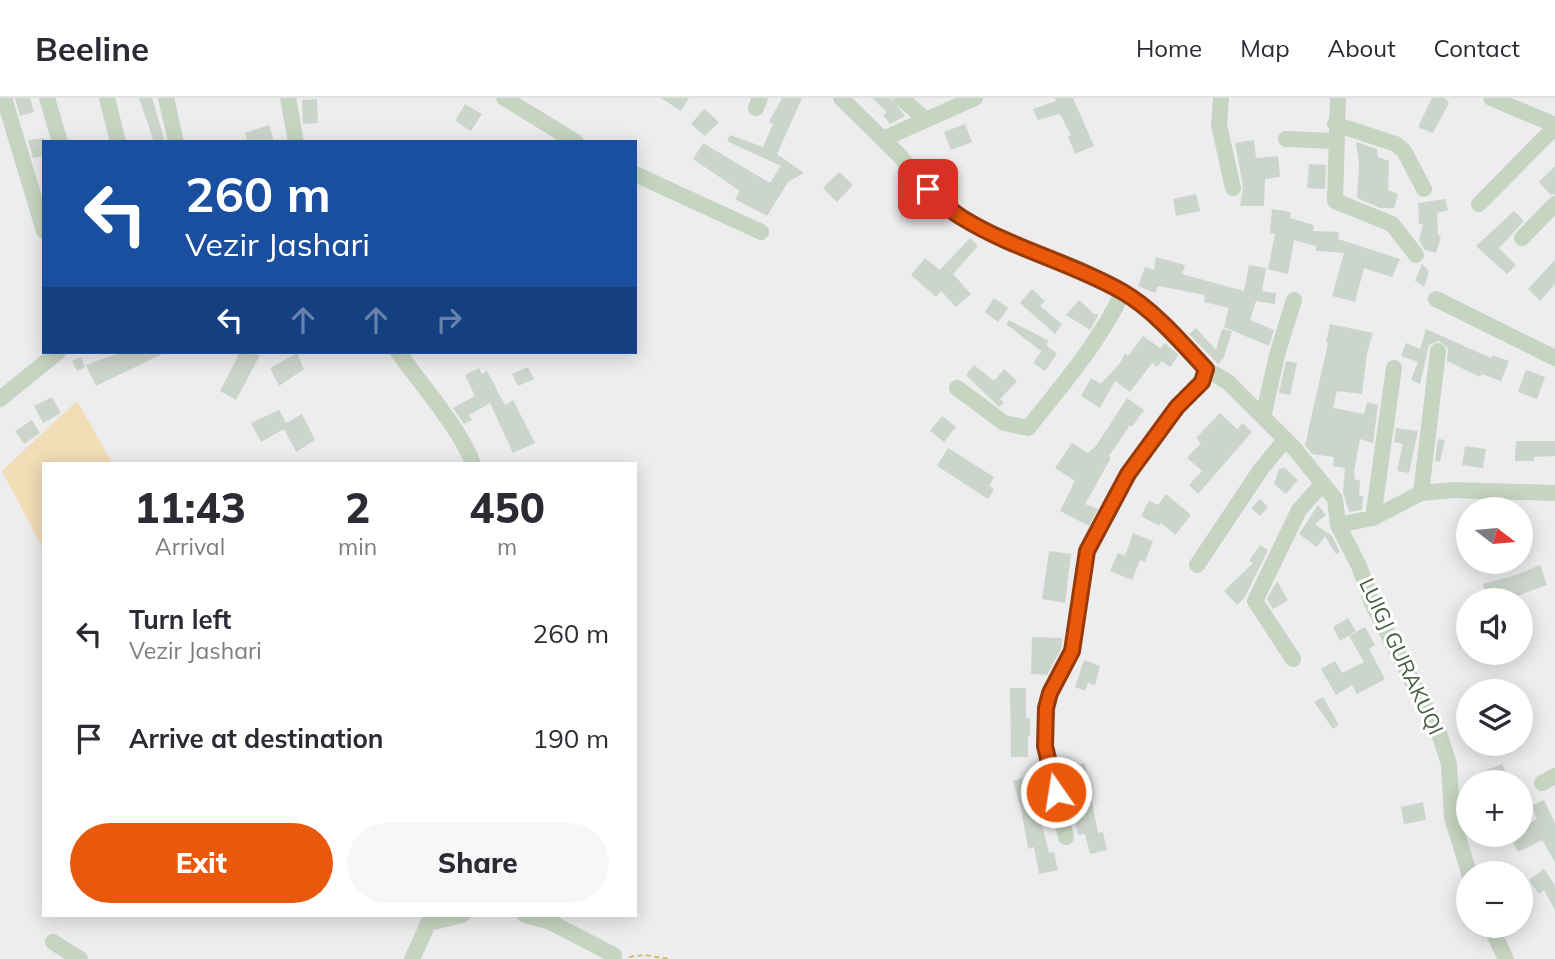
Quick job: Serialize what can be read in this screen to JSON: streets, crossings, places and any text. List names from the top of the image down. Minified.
{"streets":{"street":["LUIGJ GURAKUQI"]},"north":"right","page":{"header":"Beeline","nav":["Home","Map","About","Contact"],"turn":["260 m","Vezir Jashari"],"eta":["11:43","Arrival","2","min","450","m"],"map_buttons":["+","−"],"list":[{"name":"Turn left","note":"Vezir Jashari","value":"260 m"},{"name":"Arrive at destination","value":"190 m"}],"buttons":["Exit","Share"]}}
